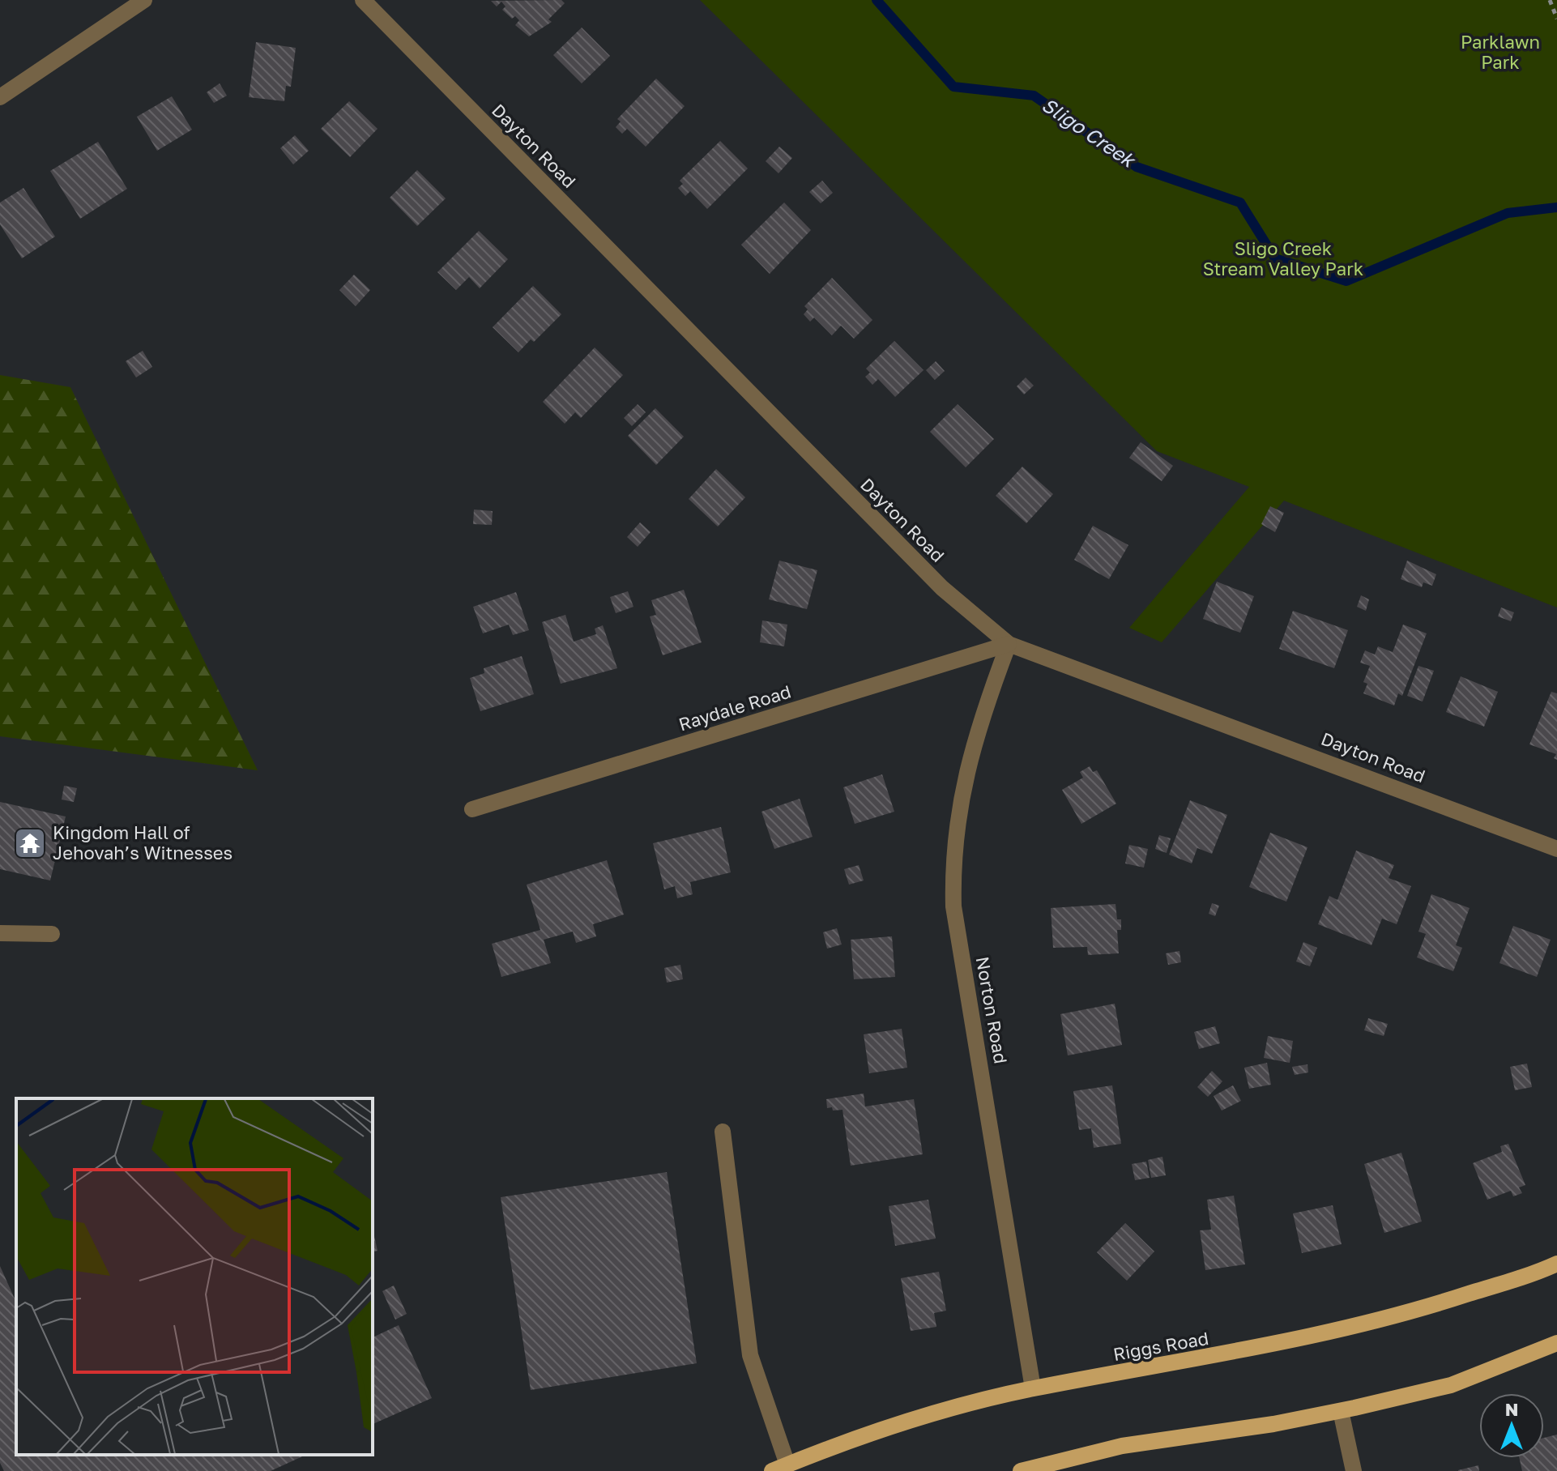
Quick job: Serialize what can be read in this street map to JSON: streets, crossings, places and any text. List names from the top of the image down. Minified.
{"streets":{"main road":["Riggs Road"],"street":["Dayton Road","Raydale Road","Norton Road"]},"crossings":[["Dayton Road","Raydale Road"],["Dayton Road","Norton Road"],["Raydale Road","Norton Road"],["Norton Road","Riggs Road"]],"water":["Sligo Creek"],"parks":["Parklawn Park","Sligo Creek Stream Valley Park"],"places":{"temple":["Kingdom Hall of Jehovah’s Witnesses"]},"north":"top"}
